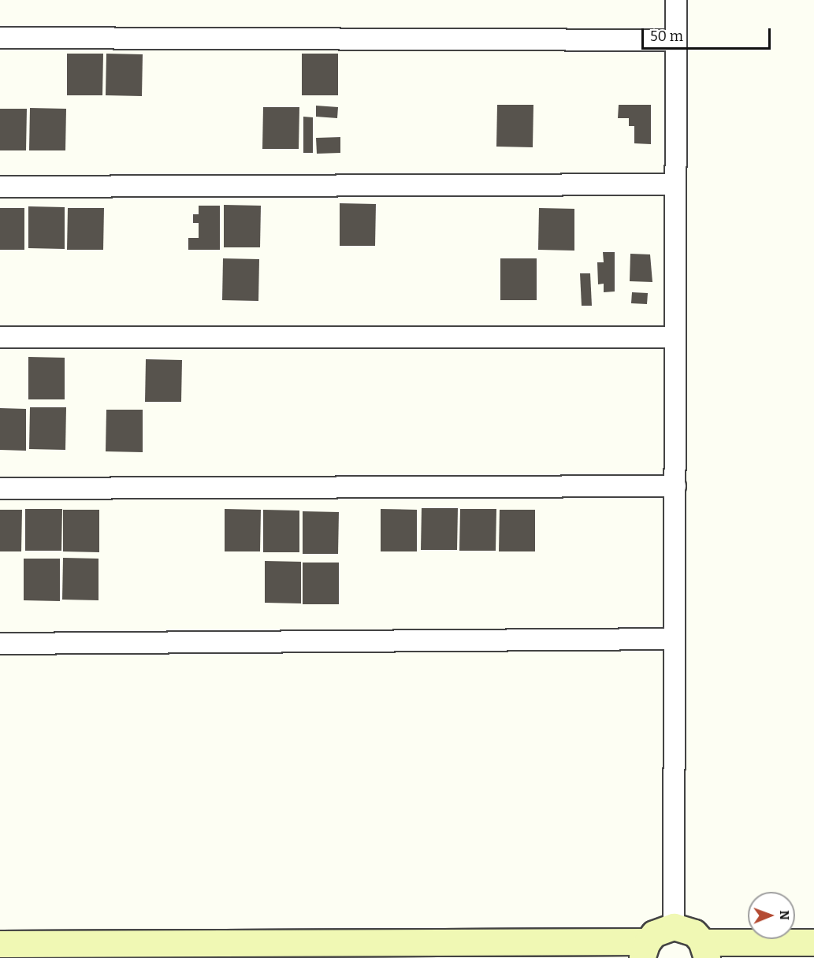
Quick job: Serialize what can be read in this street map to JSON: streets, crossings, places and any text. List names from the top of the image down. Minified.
{"scale_bar":"50 m","north":"right"}
